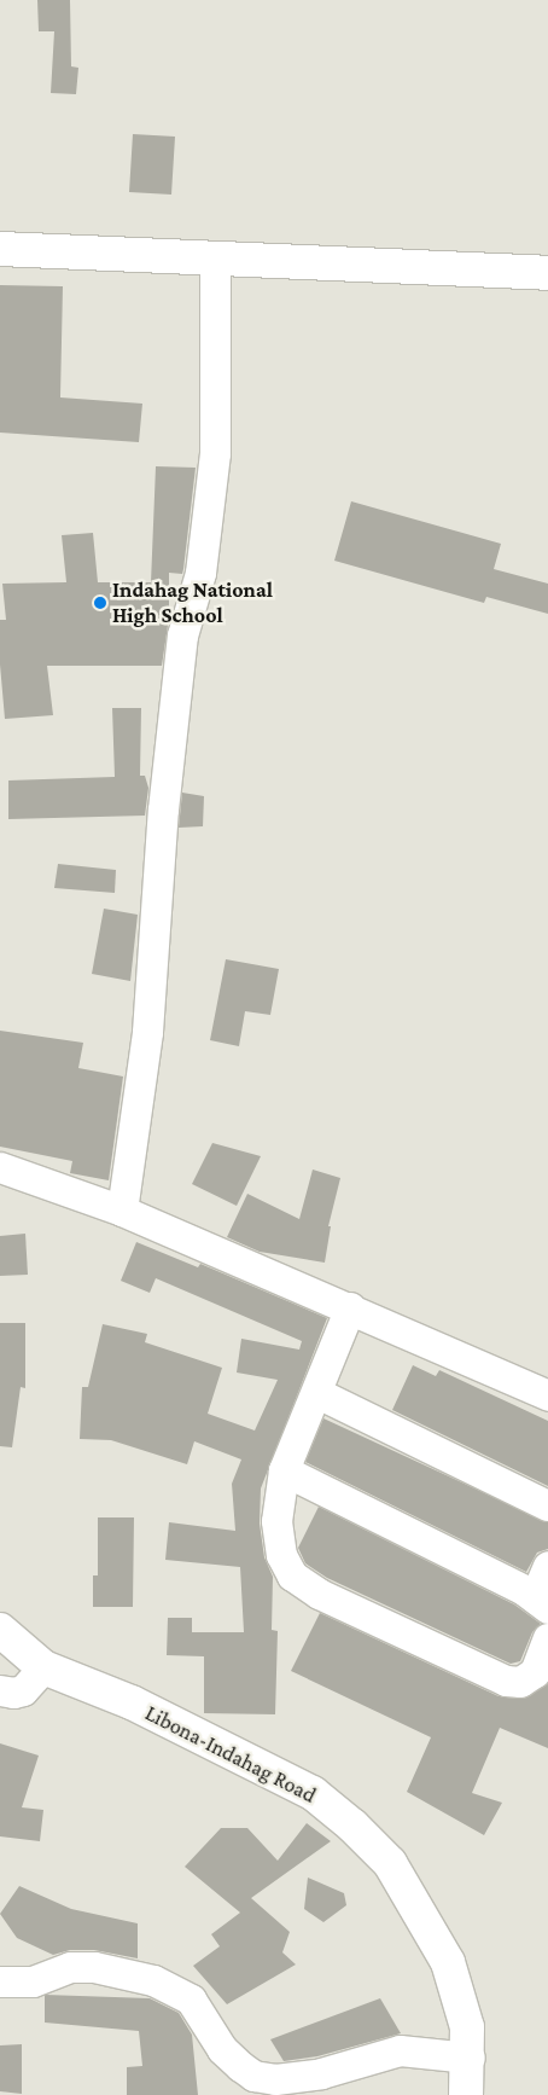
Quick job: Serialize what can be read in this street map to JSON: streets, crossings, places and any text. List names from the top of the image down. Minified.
{"streets":{"main road":["Libona-Indahag Road"]},"places":["Indahag National High School"]}
